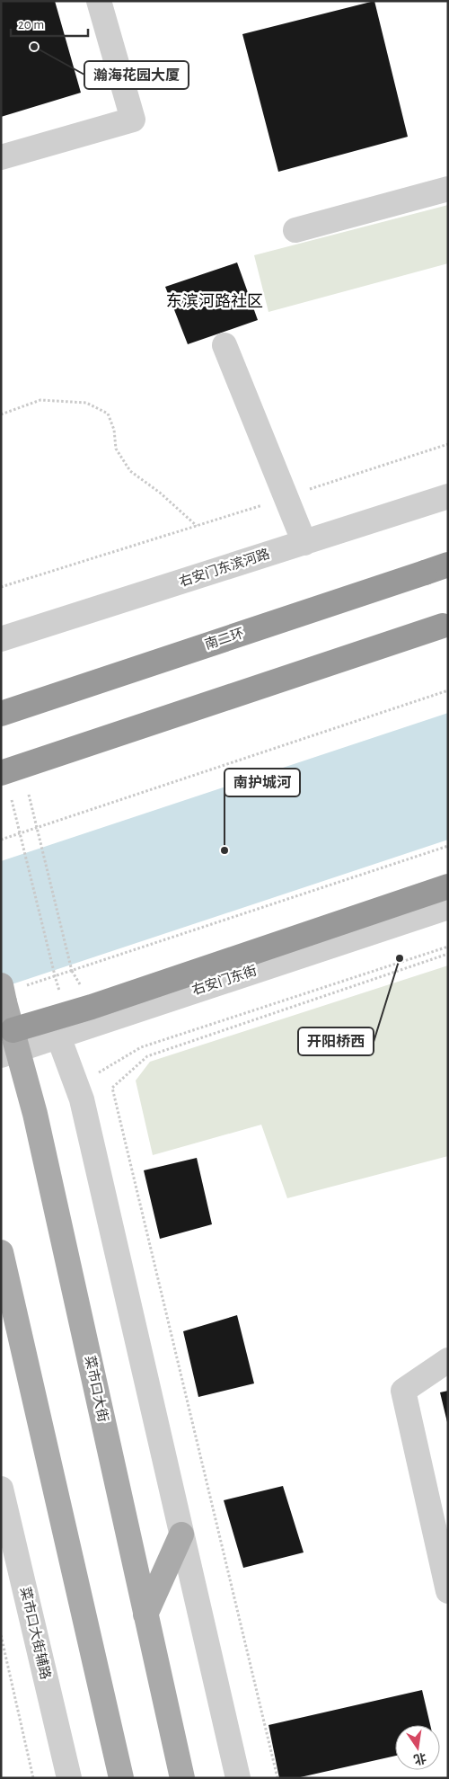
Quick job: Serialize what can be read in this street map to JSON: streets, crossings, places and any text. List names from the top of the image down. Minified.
{"streets":{"highway":["南二环"],"main road":["菜市口大街"],"street":["右安门东滨河路","右安门东街","菜市口大街辅路"]},"crossings":[["右安门东街","菜市口大街"]],"districts":["东滨河路社区"],"places":["瀚海花园大厦","南护城河","开阳桥西"],"scale_bar":"20 m","north":"bottom"}
